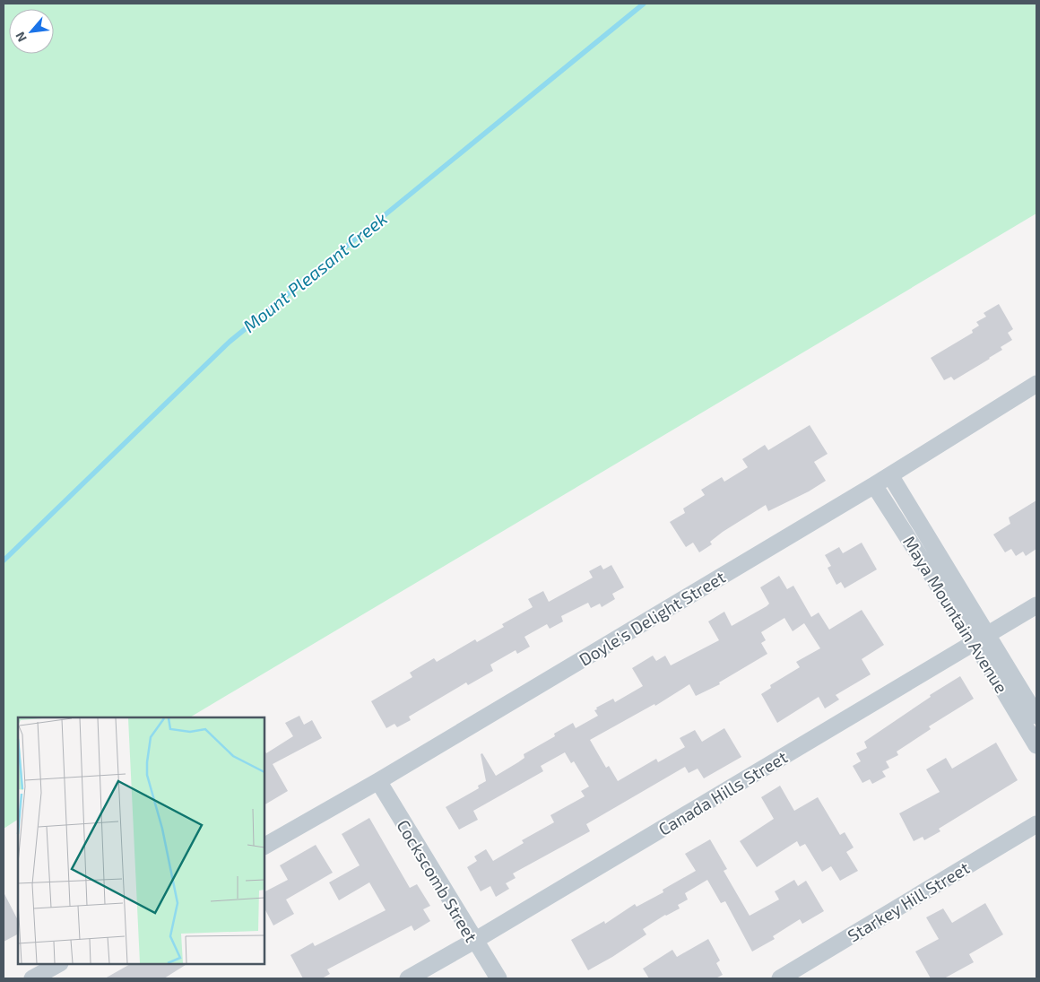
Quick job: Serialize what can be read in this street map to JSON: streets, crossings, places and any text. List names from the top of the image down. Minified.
{"streets":{"street":["Maya Mountain Avenue","Doyle's Delight Street","Canada Hills Street","Cockscomb Street","Starkey Hill Street"]},"crossings":[["Maya Mountain Avenue","Doyle's Delight Street"],["Maya Mountain Avenue","Canada Hills Street"],["Doyle's Delight Street","Cockscomb Street"],["Canada Hills Street","Cockscomb Street"]],"water":["Mount Pleasant Creek"],"north":"bottom left"}
